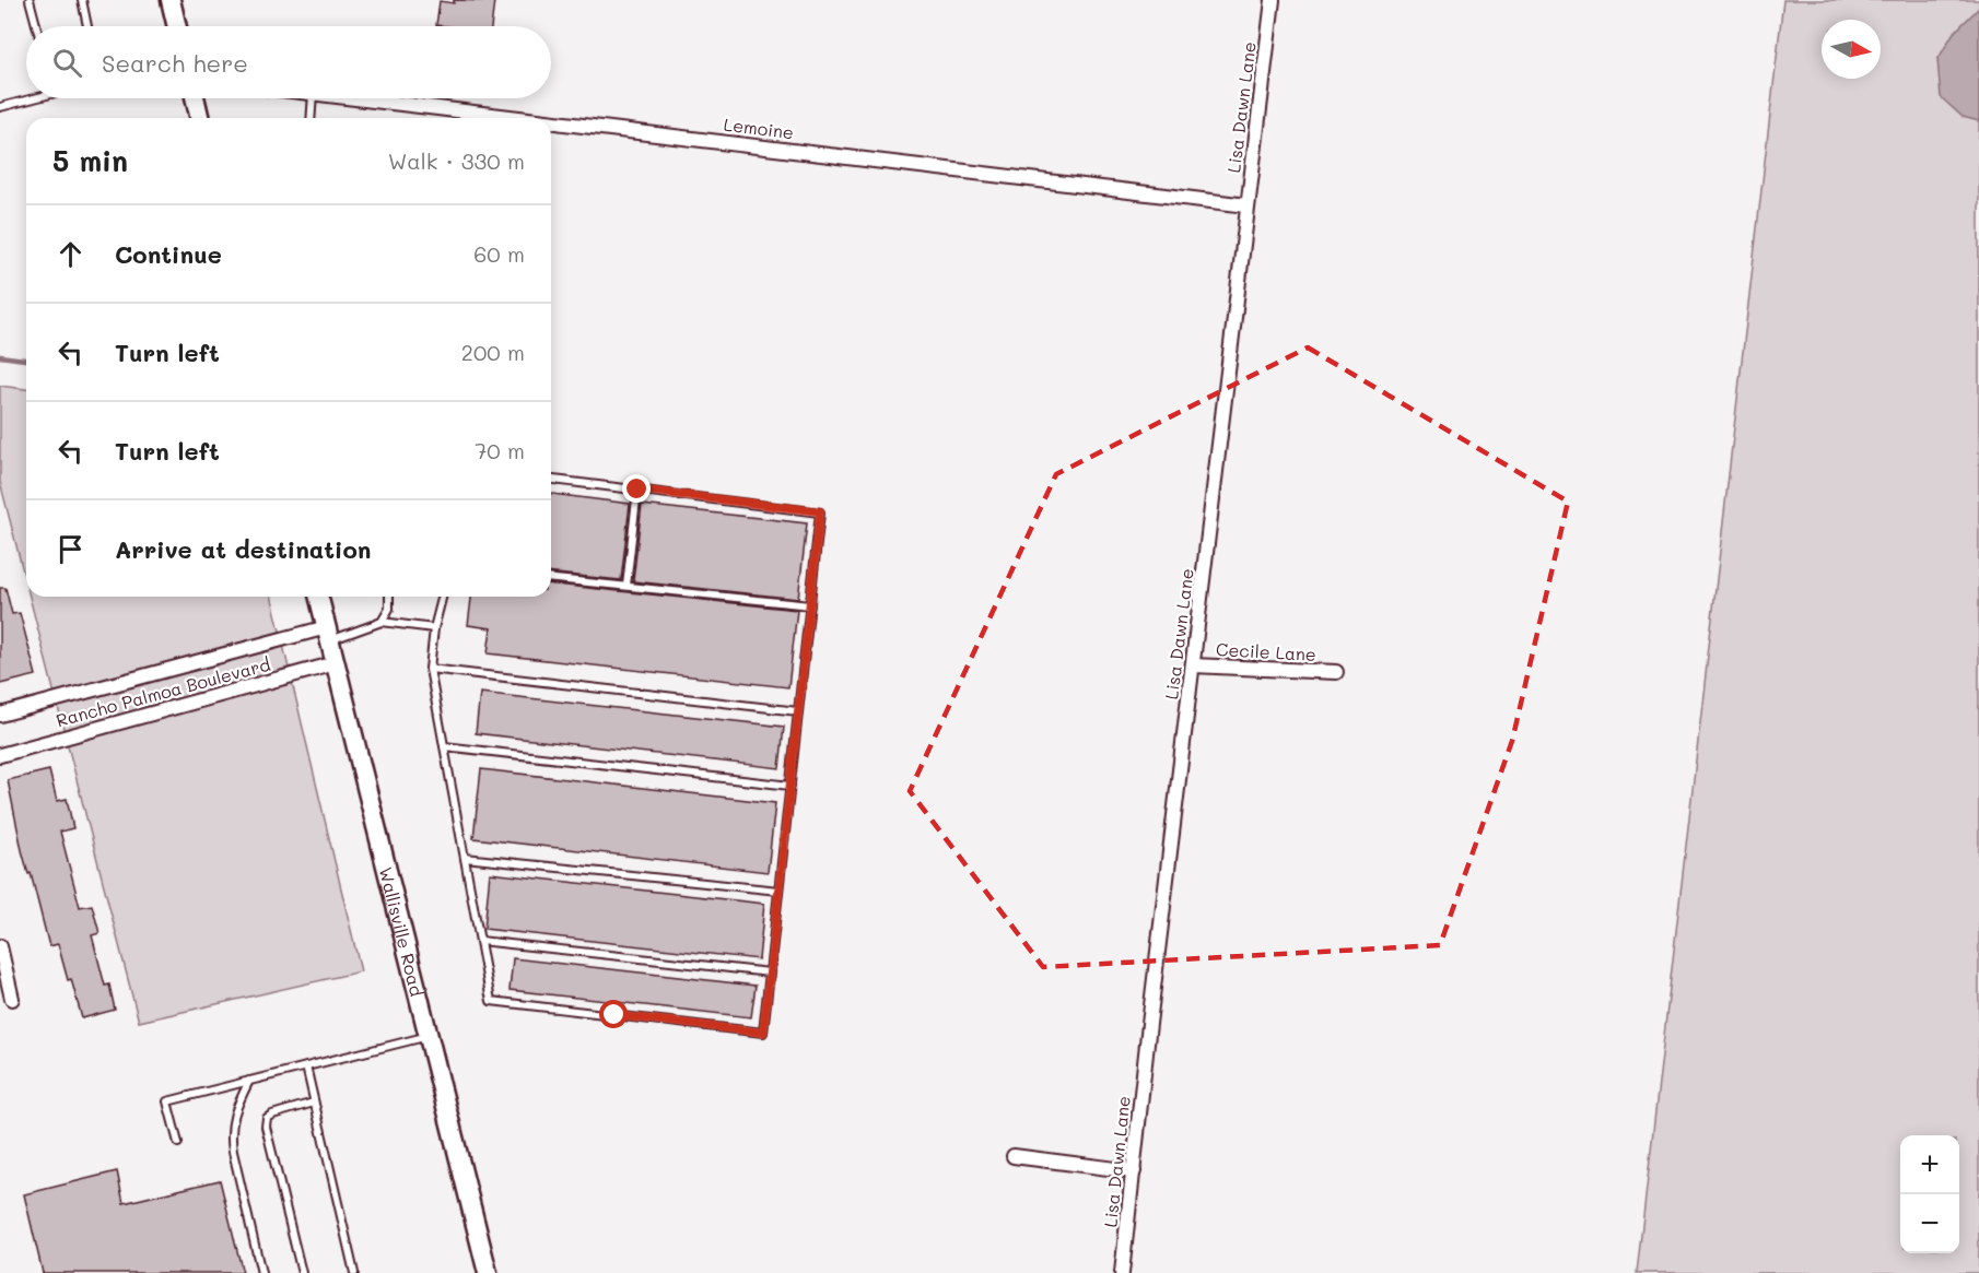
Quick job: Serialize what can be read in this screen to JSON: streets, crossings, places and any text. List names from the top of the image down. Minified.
{"streets":{"main road":["Wallisville Road"],"street":["Lisa Dawn Lane","Lemoine","Cecile Lane","Rancho Palmoa Boulevard"]},"crossings":[["Lisa Dawn Lane","Lemoine"],["Lisa Dawn Lane","Cecile Lane"],["Rancho Palmoa Boulevard","Wallisville Road"]],"north":"right","page":{"search":"Search here","heading":["5 min","Walk · 330 m"],"list":[["Continue","60 m"],["Turn left","200 m"],["Turn left","70 m"],"Arrive at destination"],"map_buttons":["+","−"]}}
